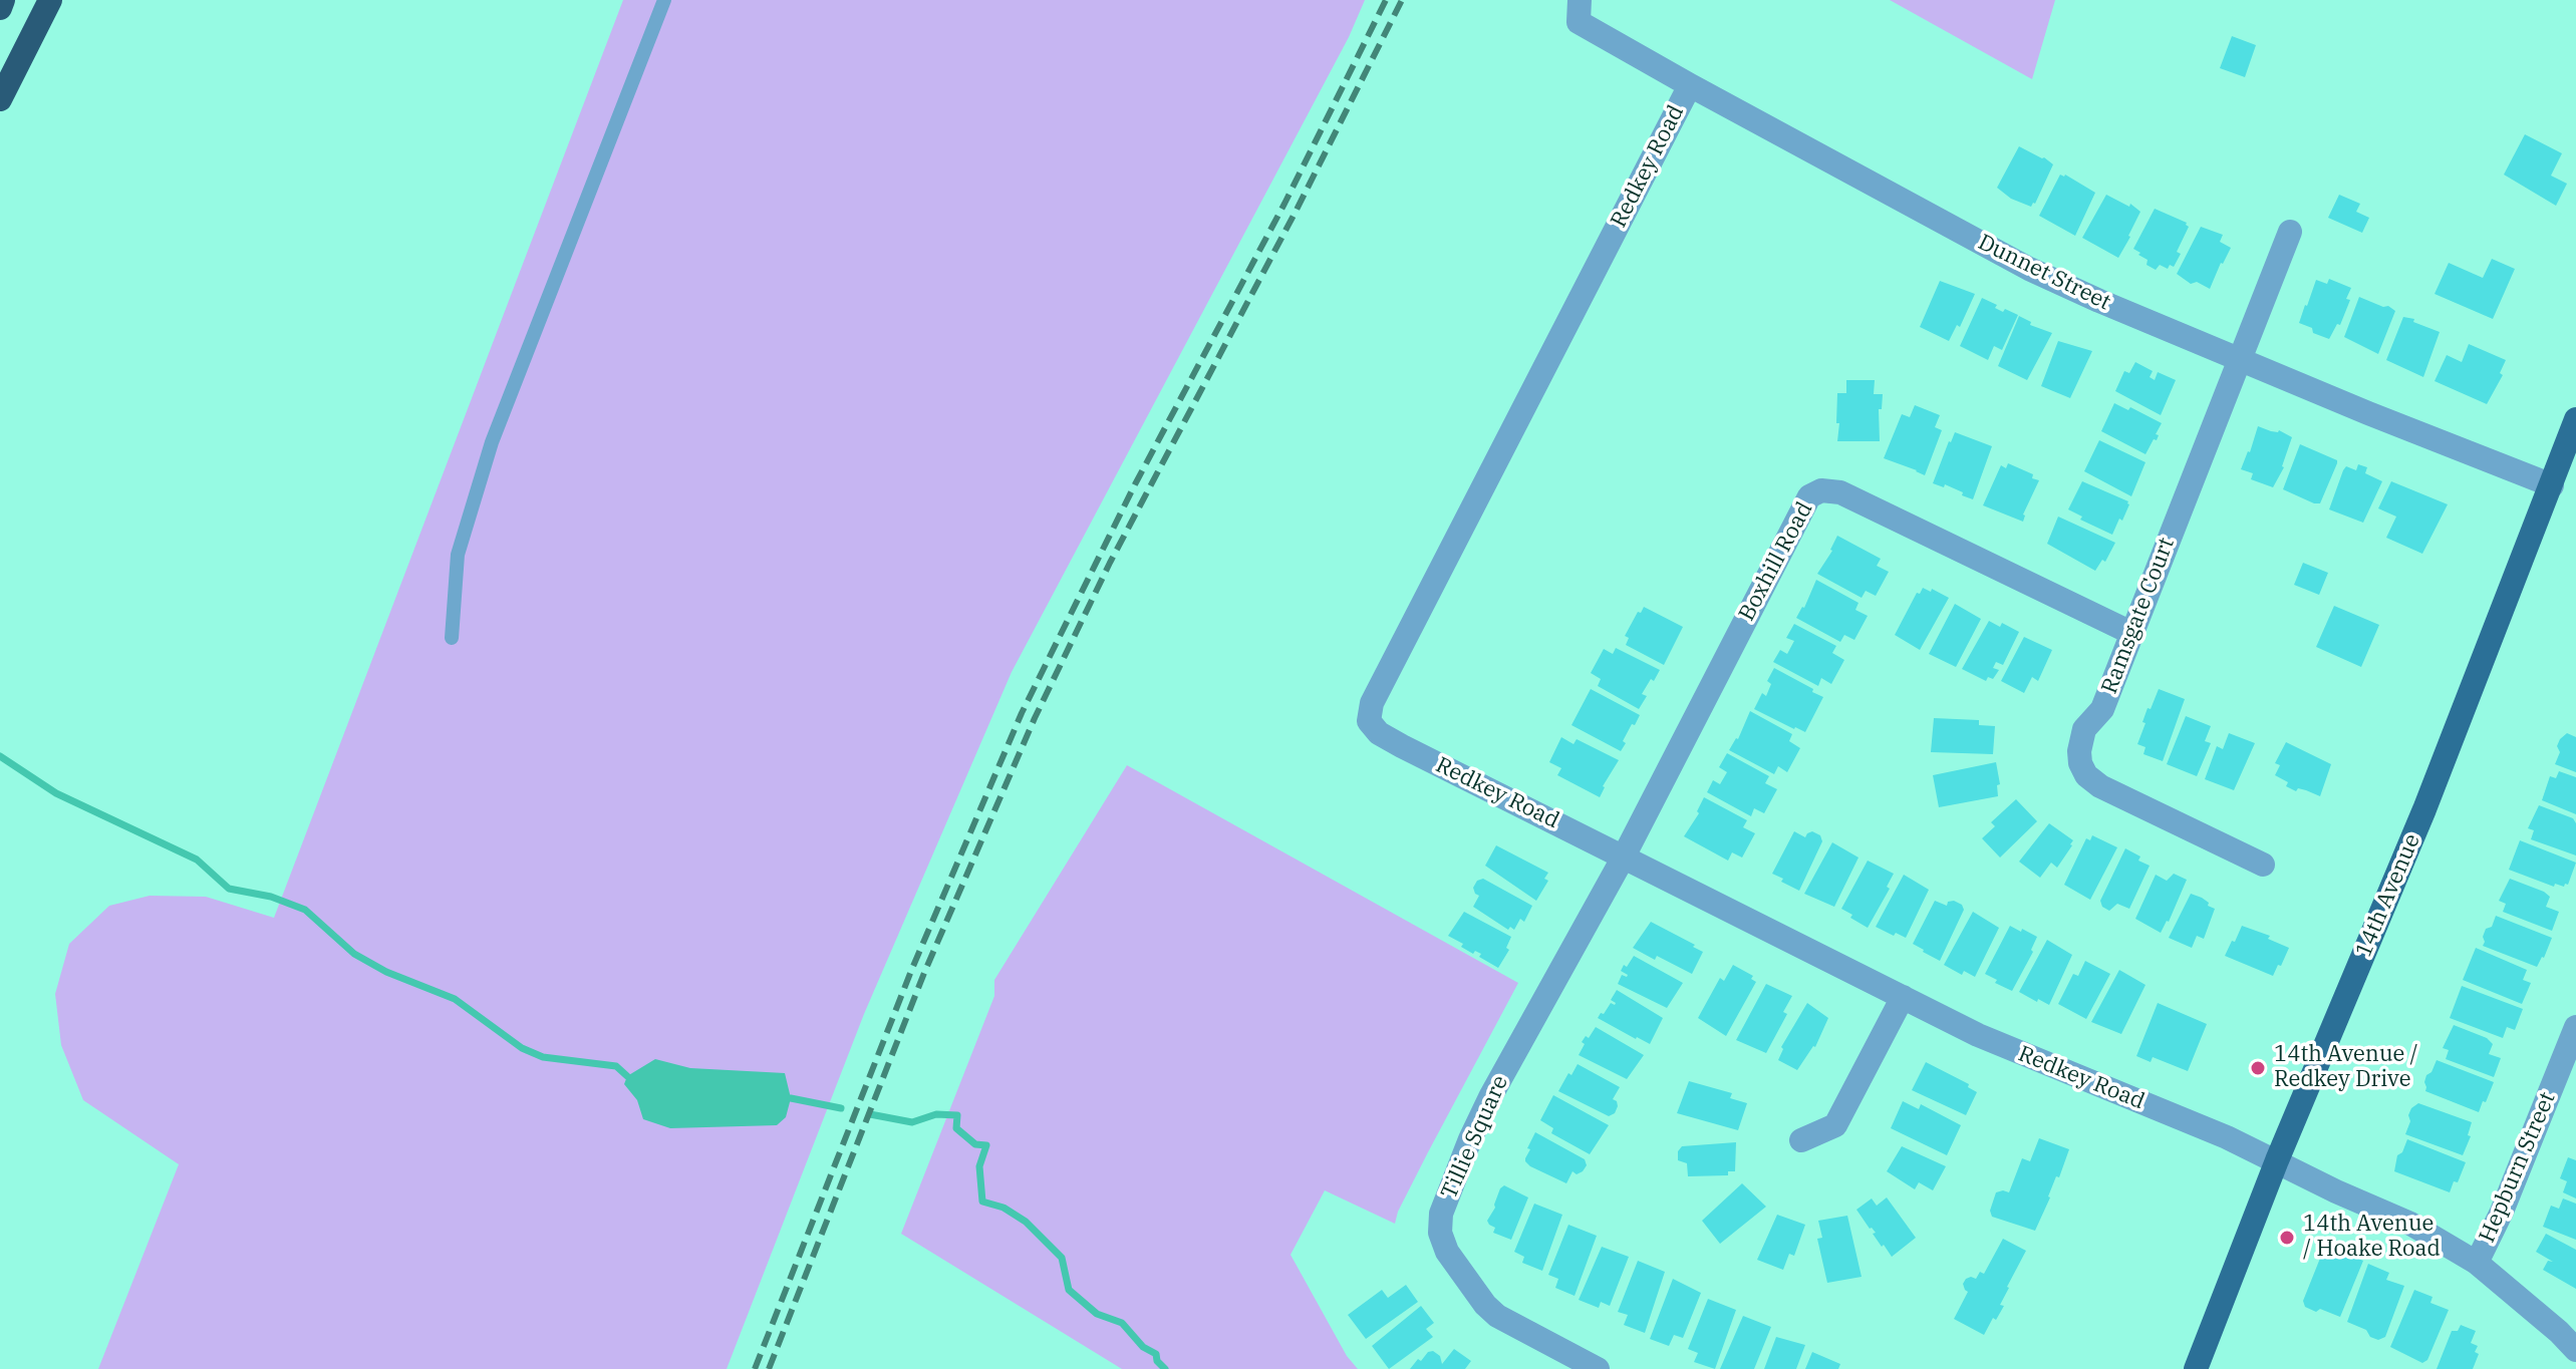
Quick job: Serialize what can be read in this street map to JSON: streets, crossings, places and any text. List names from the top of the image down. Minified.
{"streets":{"main road":["14th Avenue"],"street":["Redkey Road","Dunnet Street","Boxhill Road","Ramsgate Court","Tillie Square","Hepburn Street"]},"crossings":[["Redkey Road","Dunnet Street"],["Redkey Road","Boxhill Road"],["Redkey Road","14th Avenue"],["Redkey Road","Tillie Square"],["Redkey Road","Hepburn Street"],["Dunnet Street","Ramsgate Court"],["Dunnet Street","14th Avenue"],["Boxhill Road","Ramsgate Court"],["Boxhill Road","Tillie Square"]],"places":["14th Avenue / Redkey Drive","14th Avenue / Hoake Road"]}
